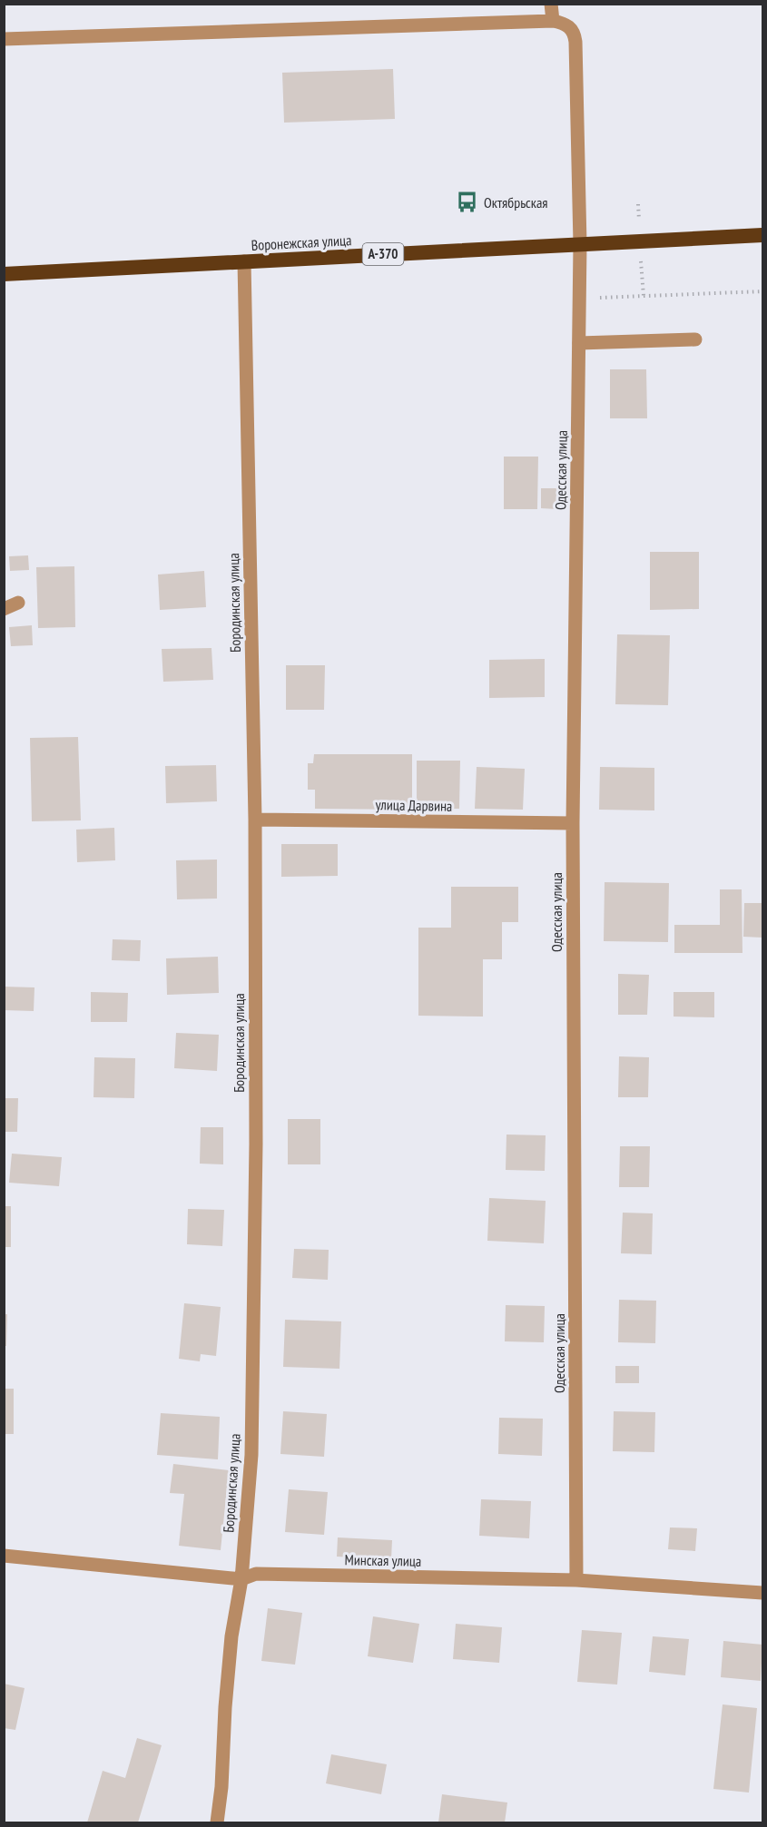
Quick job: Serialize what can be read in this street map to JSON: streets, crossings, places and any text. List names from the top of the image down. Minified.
{"streets":{"highway":["Воронежская улица","А-370"],"street":["Одесская улица","Бородинская улица","улица Дарвина","Минская улица"]},"crossings":[["Воронежская улица","Одесская улица"],["Воронежская улица","Бородинская улица"],["Одесская улица","улица Дарвина"],["Одесская улица","Минская улица"],["Бородинская улица","улица Дарвина"],["Бородинская улица","Минская улица"]],"places":{"bus stop":["Октябрьская"]}}
